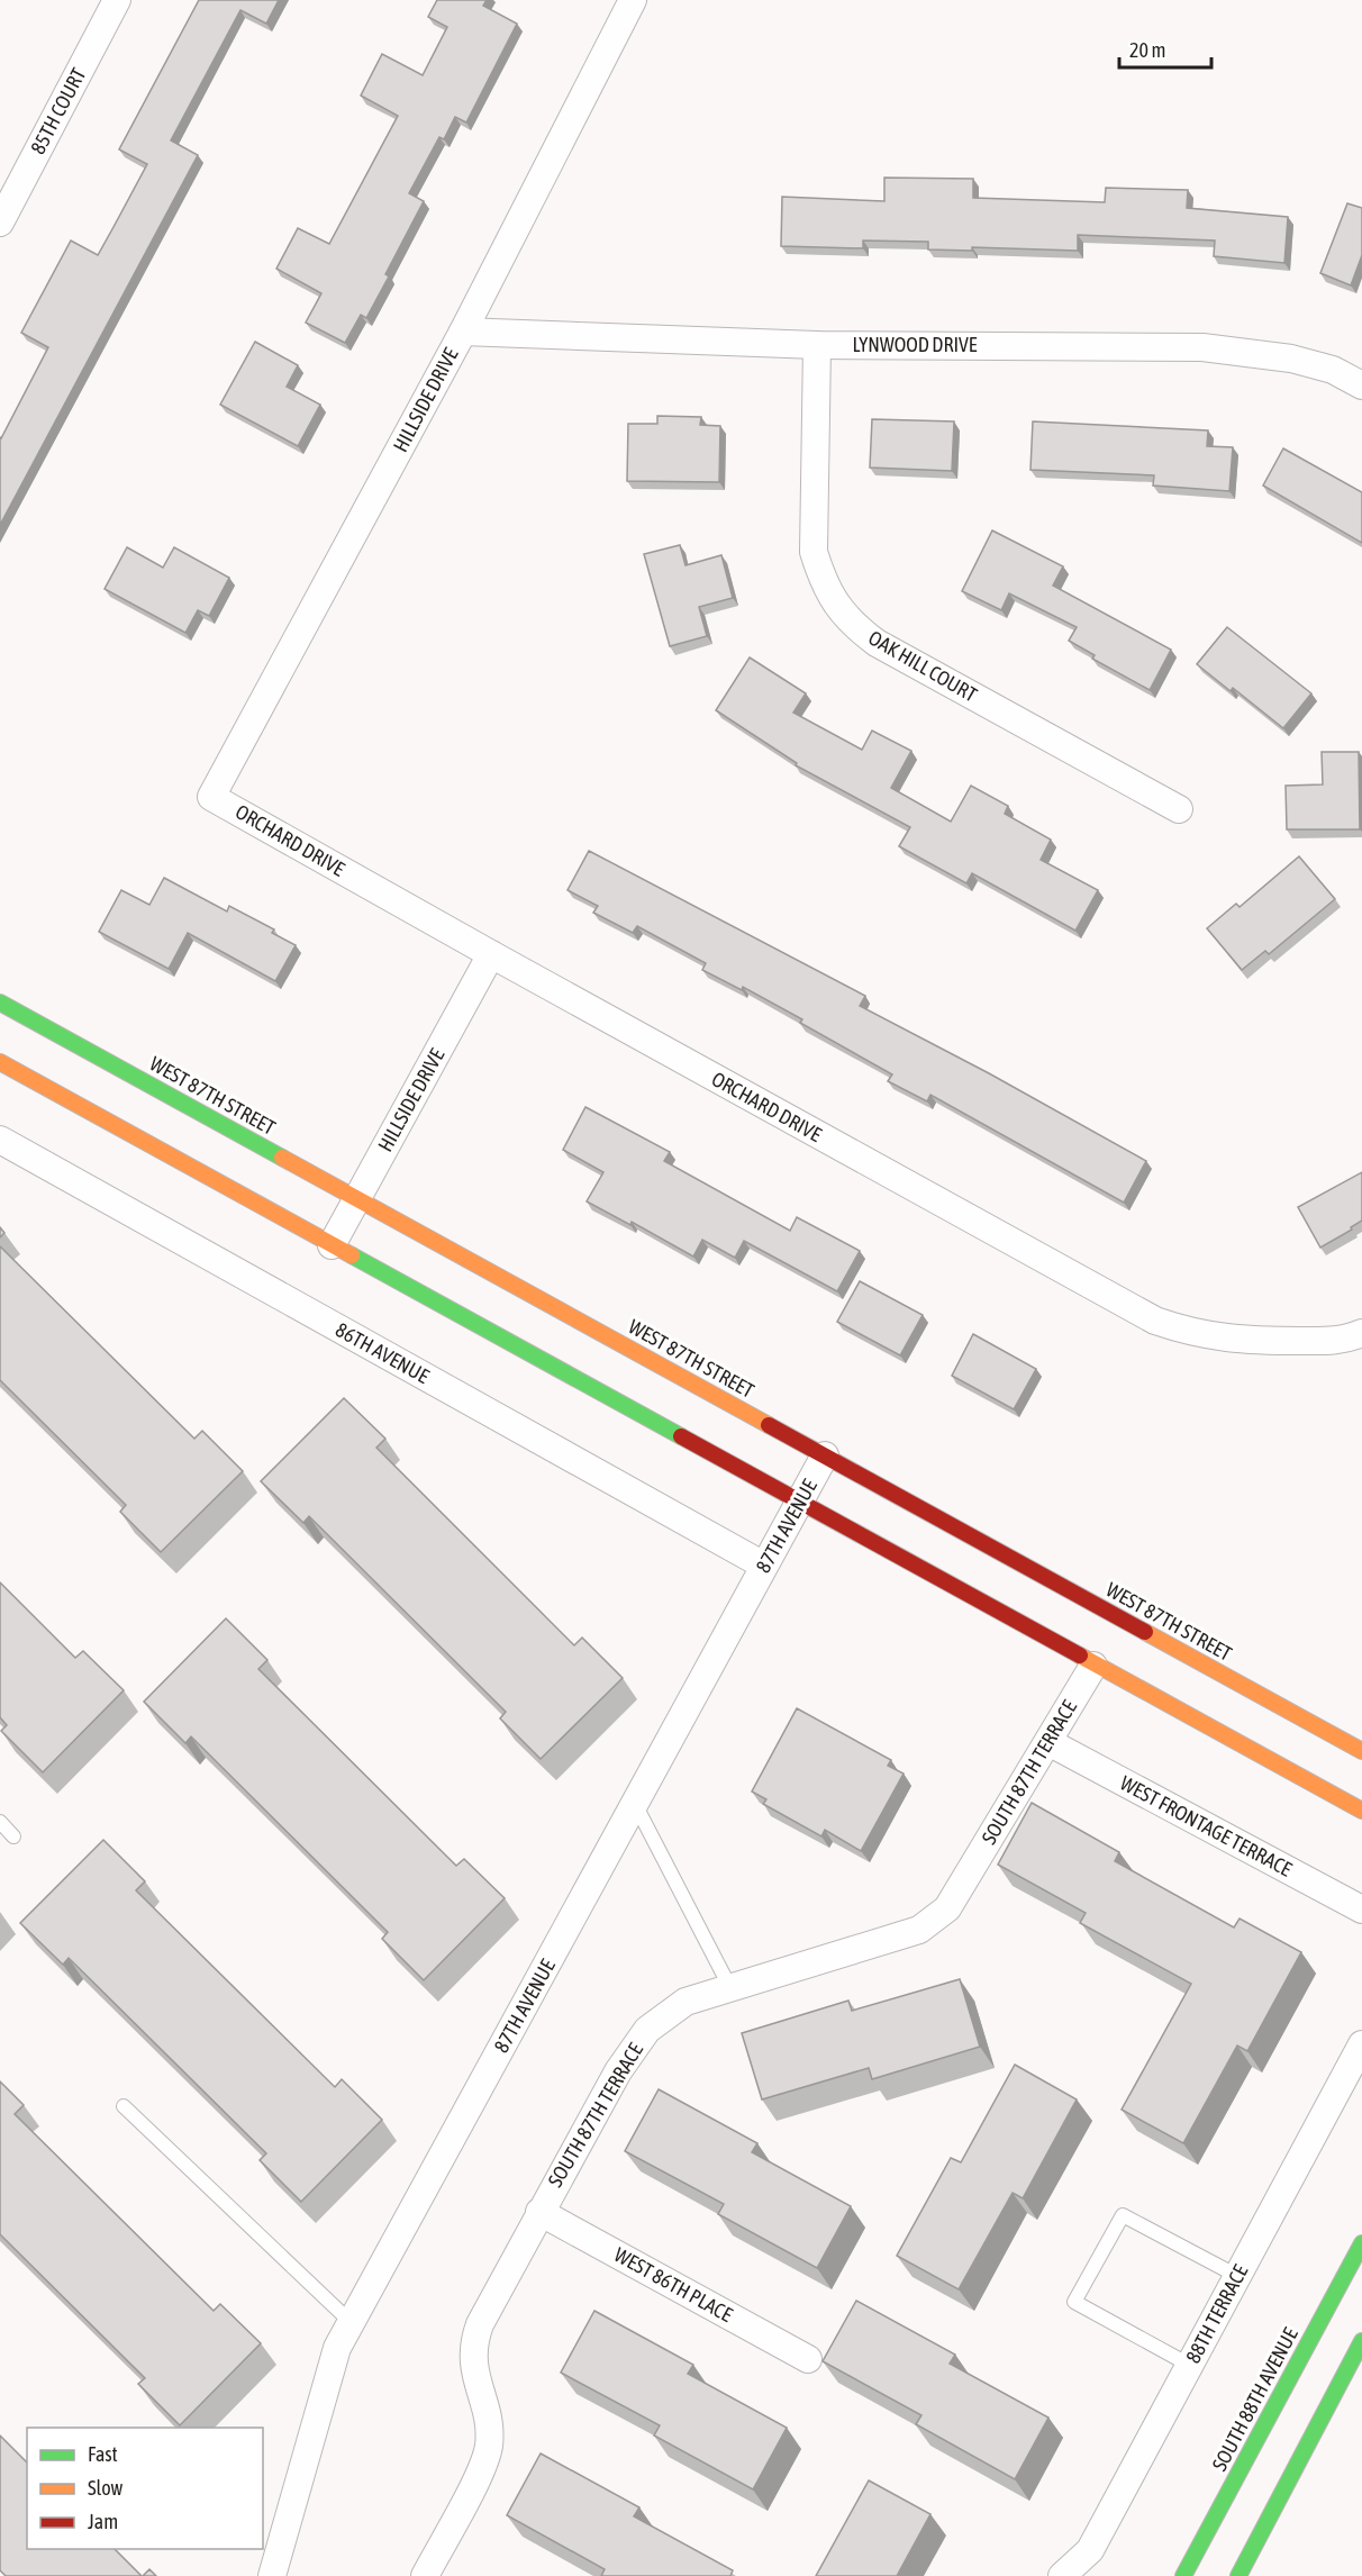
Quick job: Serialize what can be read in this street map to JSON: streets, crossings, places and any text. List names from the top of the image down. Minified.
{"streets":{"main road":["WEST 87TH STREET","SOUTH 88TH AVENUE"],"street":["85TH COURT","LYNWOOD DRIVE","HILLSIDE DRIVE","OAK HILL COURT","ORCHARD DRIVE","86TH AVENUE","87TH AVENUE","SOUTH 87TH TERRACE","WEST FRONTAGE TERRACE","WEST 86TH PLACE","88TH TERRACE"]},"crossings":[["LYNWOOD DRIVE","HILLSIDE DRIVE"],["LYNWOOD DRIVE","OAK HILL COURT"],["HILLSIDE DRIVE","ORCHARD DRIVE"],["HILLSIDE DRIVE","WEST 87TH STREET"],["WEST 87TH STREET","87TH AVENUE"],["86TH AVENUE","87TH AVENUE"],["SOUTH 87TH TERRACE","WEST FRONTAGE TERRACE"],["SOUTH 87TH TERRACE","WEST 86TH PLACE"]],"legend":["Fast","Slow","Jam"],"scale_bar":"20 m"}
